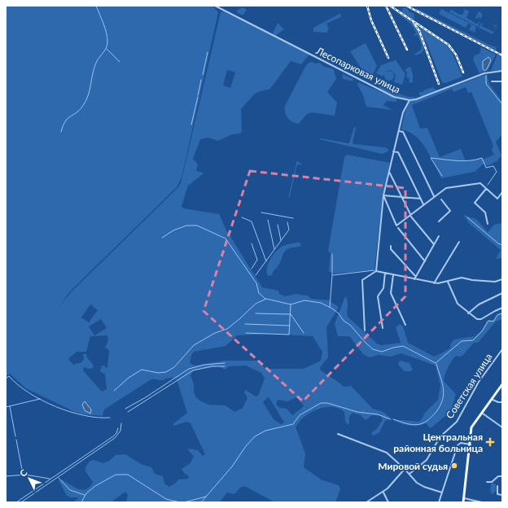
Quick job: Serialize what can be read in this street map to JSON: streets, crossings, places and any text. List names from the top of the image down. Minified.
{"streets":{"street":["Лесопарковая улица","Советская улица"]},"places":{"health":["Центральная районная больница"],"other":["Мировой судья"]},"north":"top left"}
